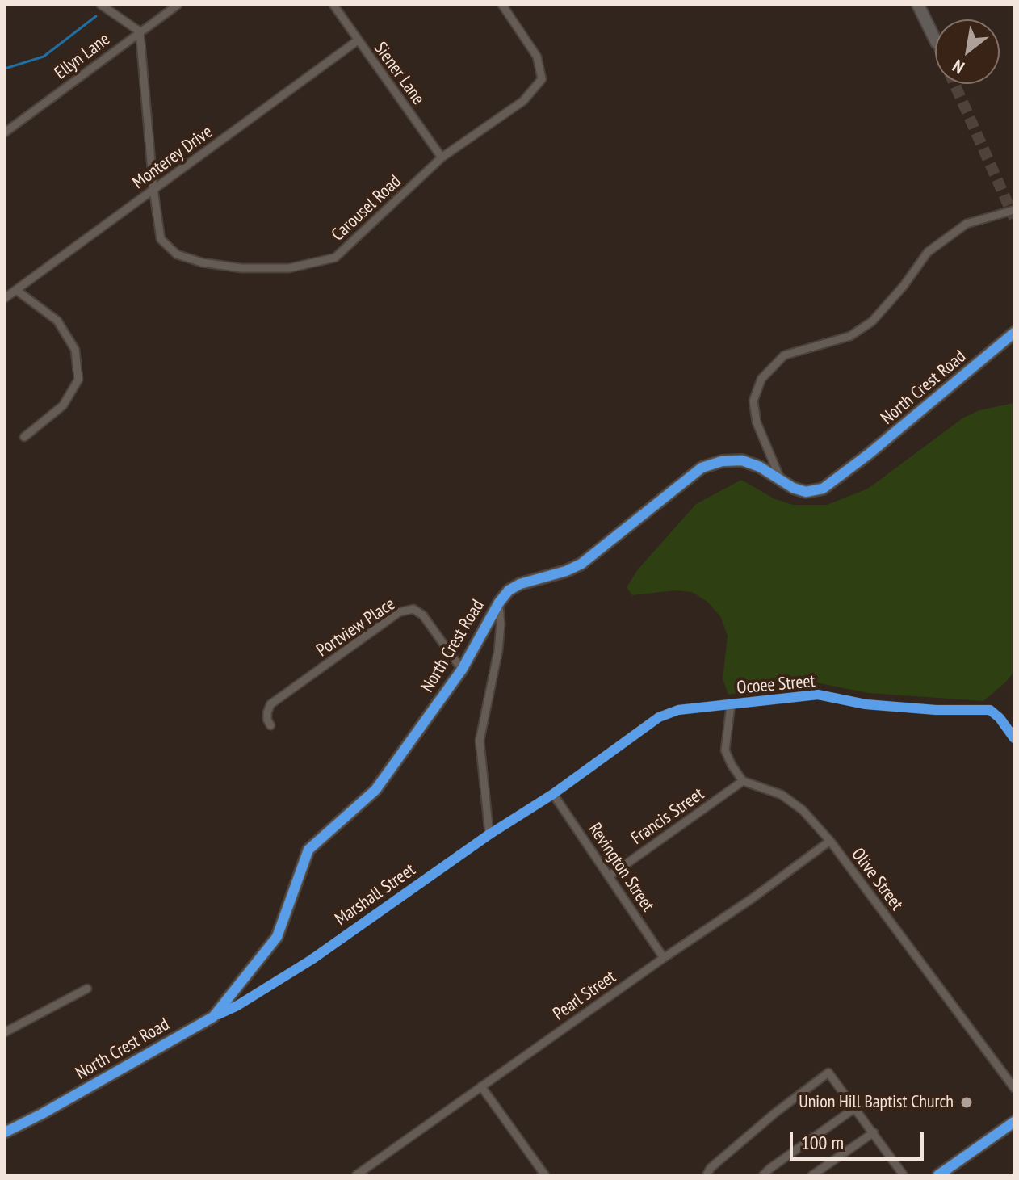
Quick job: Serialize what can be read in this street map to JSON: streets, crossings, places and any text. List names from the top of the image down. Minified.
{"streets":{"street":["Ellyn Lane","Siener Lane","Monterey Drive","Carousel Road","North Crest Road","Portview Place","Ocoee Street","Francis Street","Revington Street","Olive Street","Marshall Street","Pearl Street"]},"crossings":[["Ellyn Lane","Carousel Road"],["Siener Lane","Monterey Drive"],["Siener Lane","Carousel Road"],["Monterey Drive","Carousel Road"],["North Crest Road","Portview Place"],["North Crest Road","Marshall Street"],["Ocoee Street","Revington Street"],["Ocoee Street","Marshall Street"],["Francis Street","Revington Street"],["Francis Street","Olive Street"],["Revington Street","Marshall Street"],["Revington Street","Pearl Street"],["Olive Street","Pearl Street"]],"places":["Union Hill Baptist Church"],"scale_bar":"100 m","north":"bottom left"}
